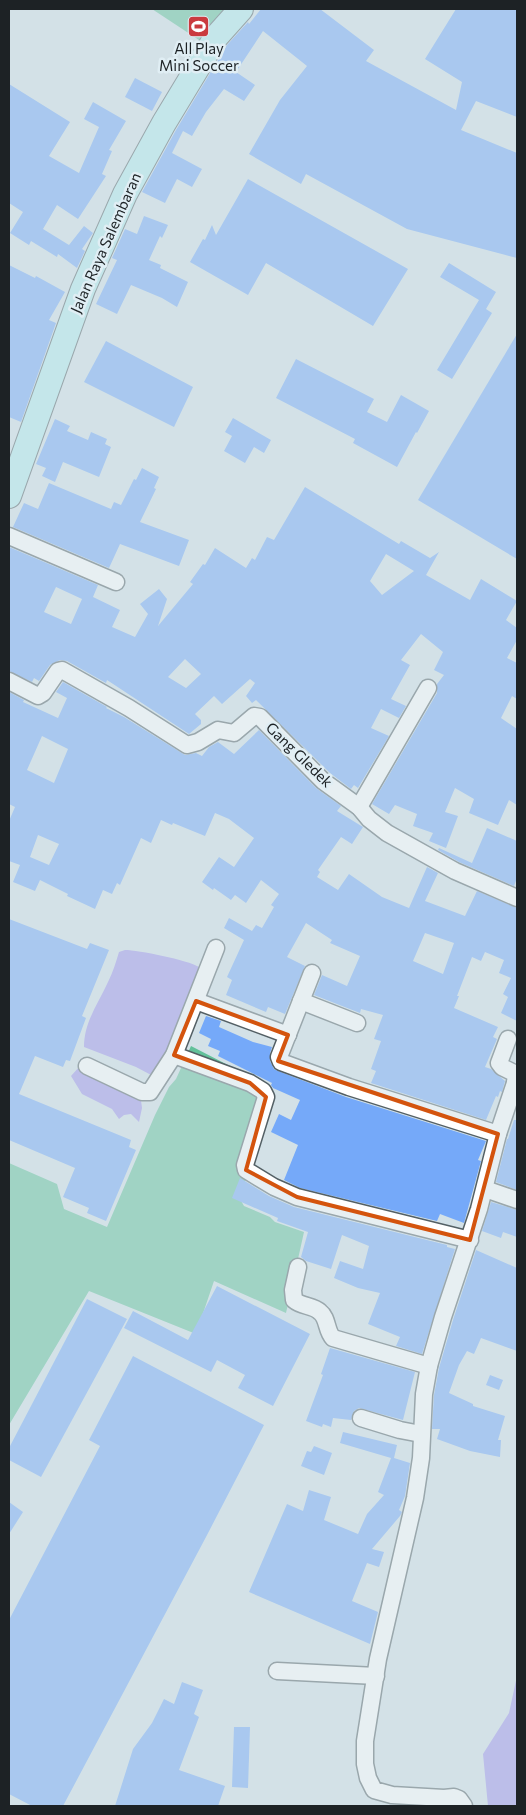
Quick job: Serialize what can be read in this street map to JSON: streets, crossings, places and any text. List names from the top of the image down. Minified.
{"streets":{"main road":["Jalan Raya Salembaran"],"street":["Gang Gledek"]},"places":{"sports":["All Play Mini Soccer"]}}
